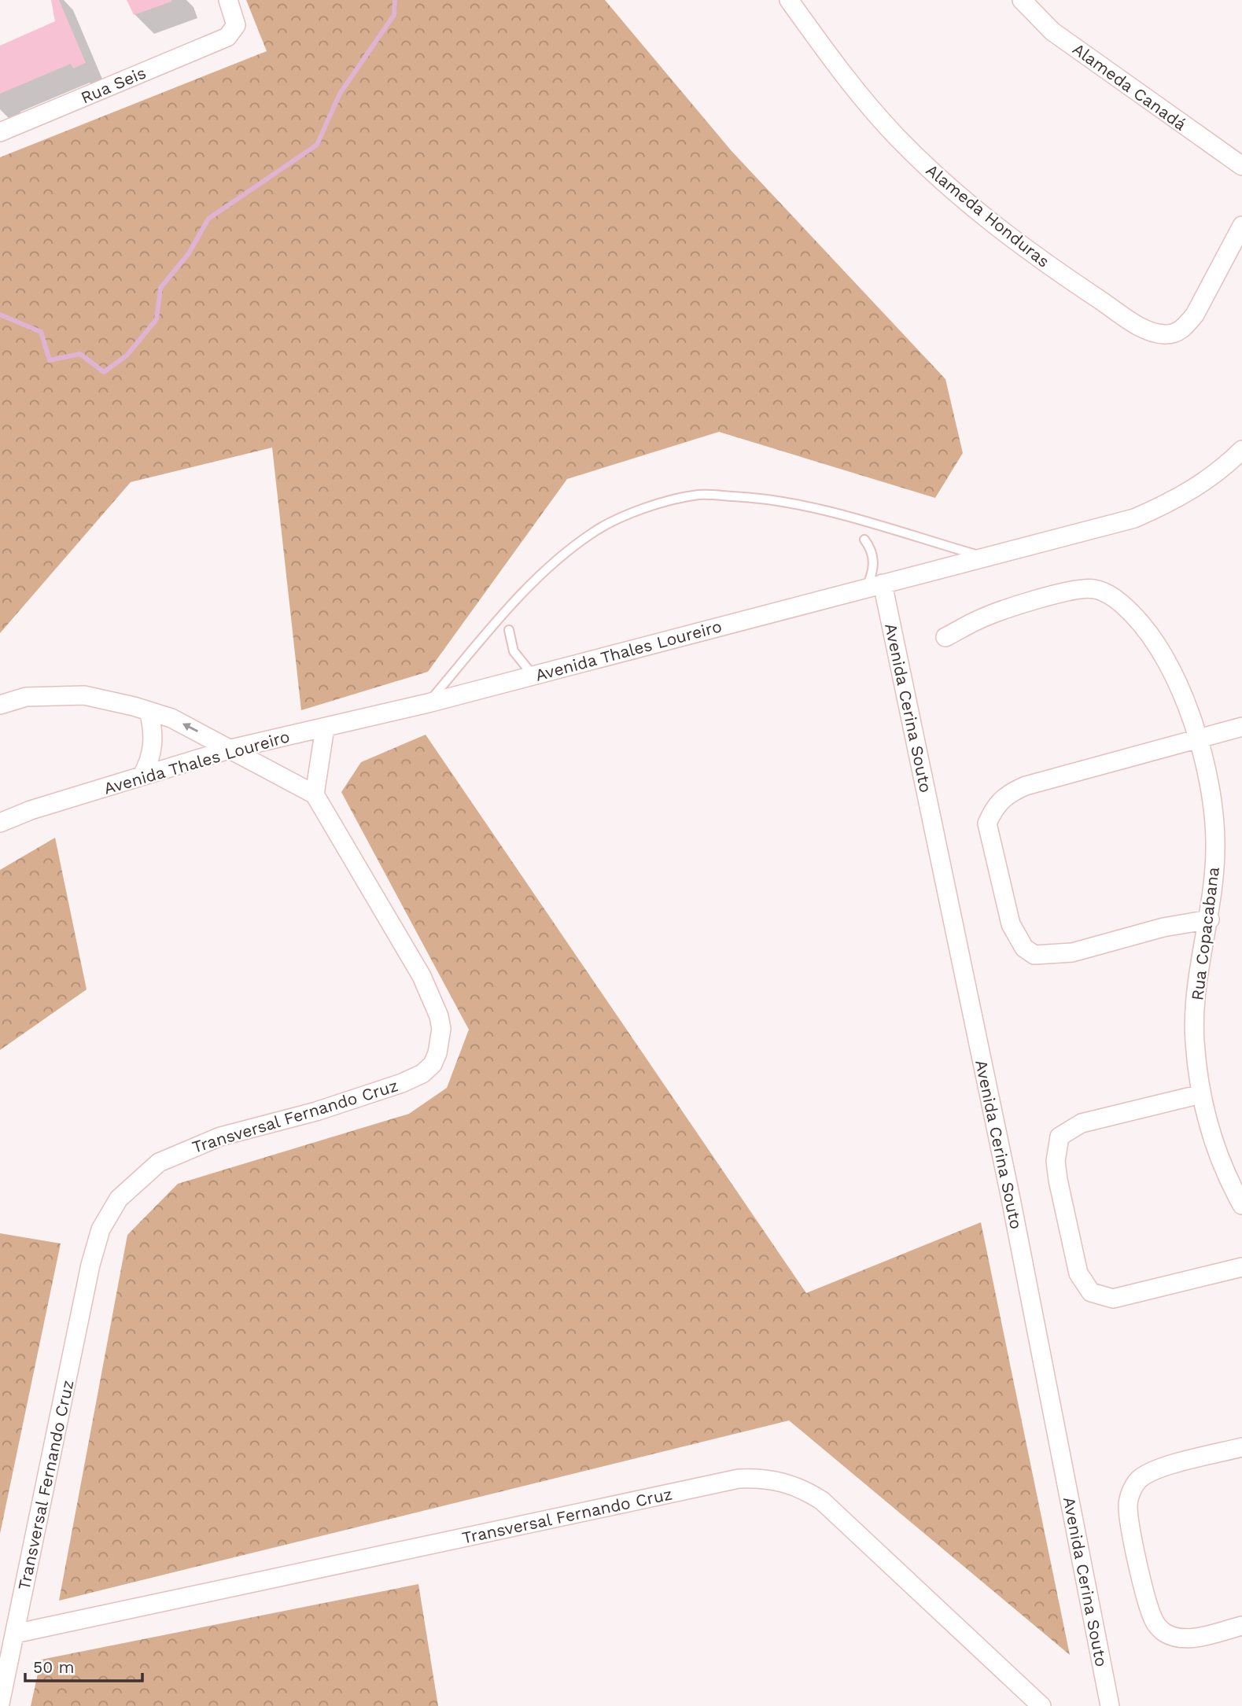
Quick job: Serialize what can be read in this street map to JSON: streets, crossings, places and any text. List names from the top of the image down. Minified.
{"streets":{"street":["Rua Seis","Alameda Canadá","Alameda Honduras","Avenida Thales Loureiro","Avenida Cerina Souto","Rua Copacabana","Transversal Fernando Cruz"]},"crossings":[["Avenida Thales Loureiro","Avenida Cerina Souto"]],"scale_bar":"50 m"}
